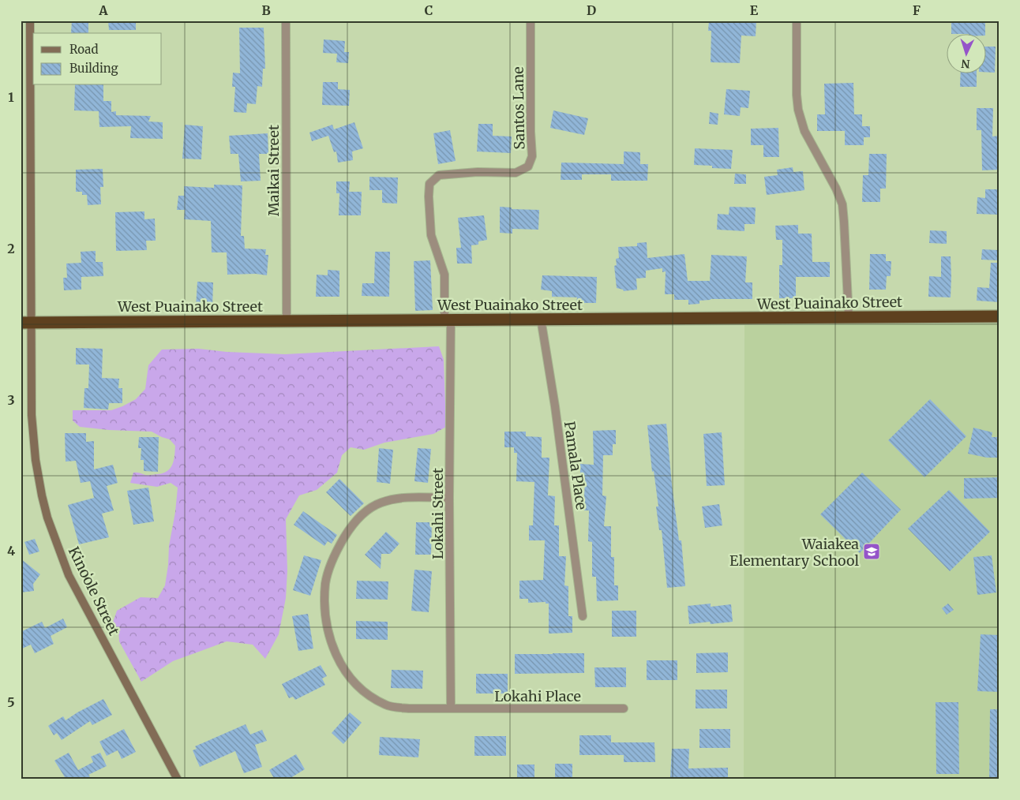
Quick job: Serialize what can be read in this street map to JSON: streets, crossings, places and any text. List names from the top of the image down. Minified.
{"streets":{"highway":["West Puainako Street"],"street":["Santos Lane","Maikai Street","Pamala Place","Lokahi Street","Kinoʻole Street","Lokahi Place"]},"crossings":[["Santos Lane","West Puainako Street"],["Santos Lane","Lokahi Street"],["Maikai Street","West Puainako Street"],["West Puainako Street","Pamala Place"],["West Puainako Street","Lokahi Street"],["West Puainako Street","Kinoʻole Street"],["Lokahi Street","Lokahi Place"]],"places":{"school or university":["Waiakea Elementary School"]},"legend":["Road","Building"],"north":"bottom","grid":{"columns":["A","B","C","D","E","F"],"rows":["1","2","3","4","5"]}}
